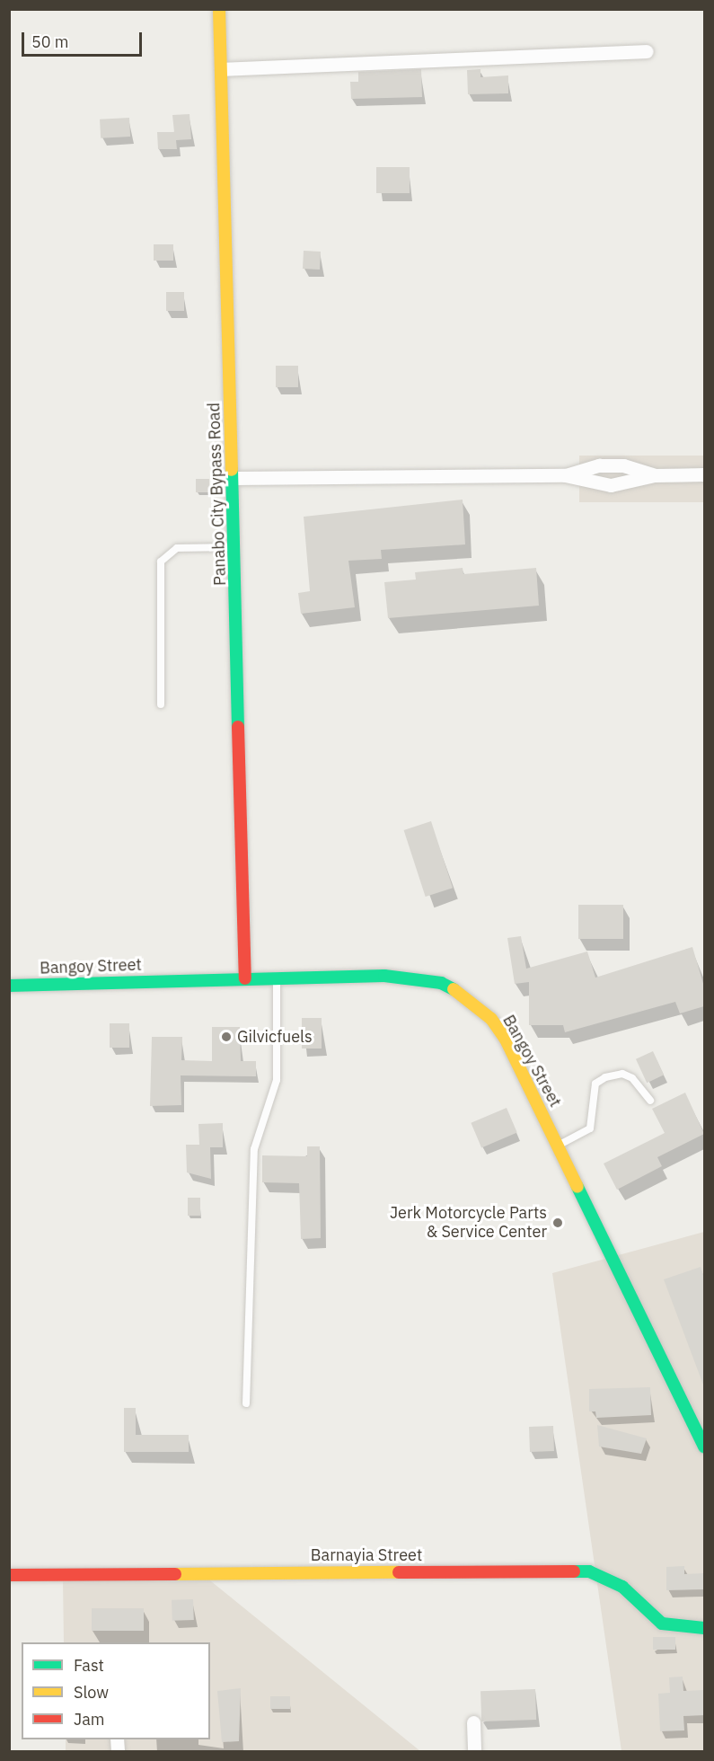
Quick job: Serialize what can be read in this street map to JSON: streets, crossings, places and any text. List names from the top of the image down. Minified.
{"streets":{"street":["Panabo City Bypass Road","Bangoy Street","Barnayia Street"]},"crossings":[["Panabo City Bypass Road","Bangoy Street"]],"places":["Gilvicfuels","Jerk Motorcycle Parts & Service Center"],"legend":["Fast","Slow","Jam"],"scale_bar":"50 m"}
